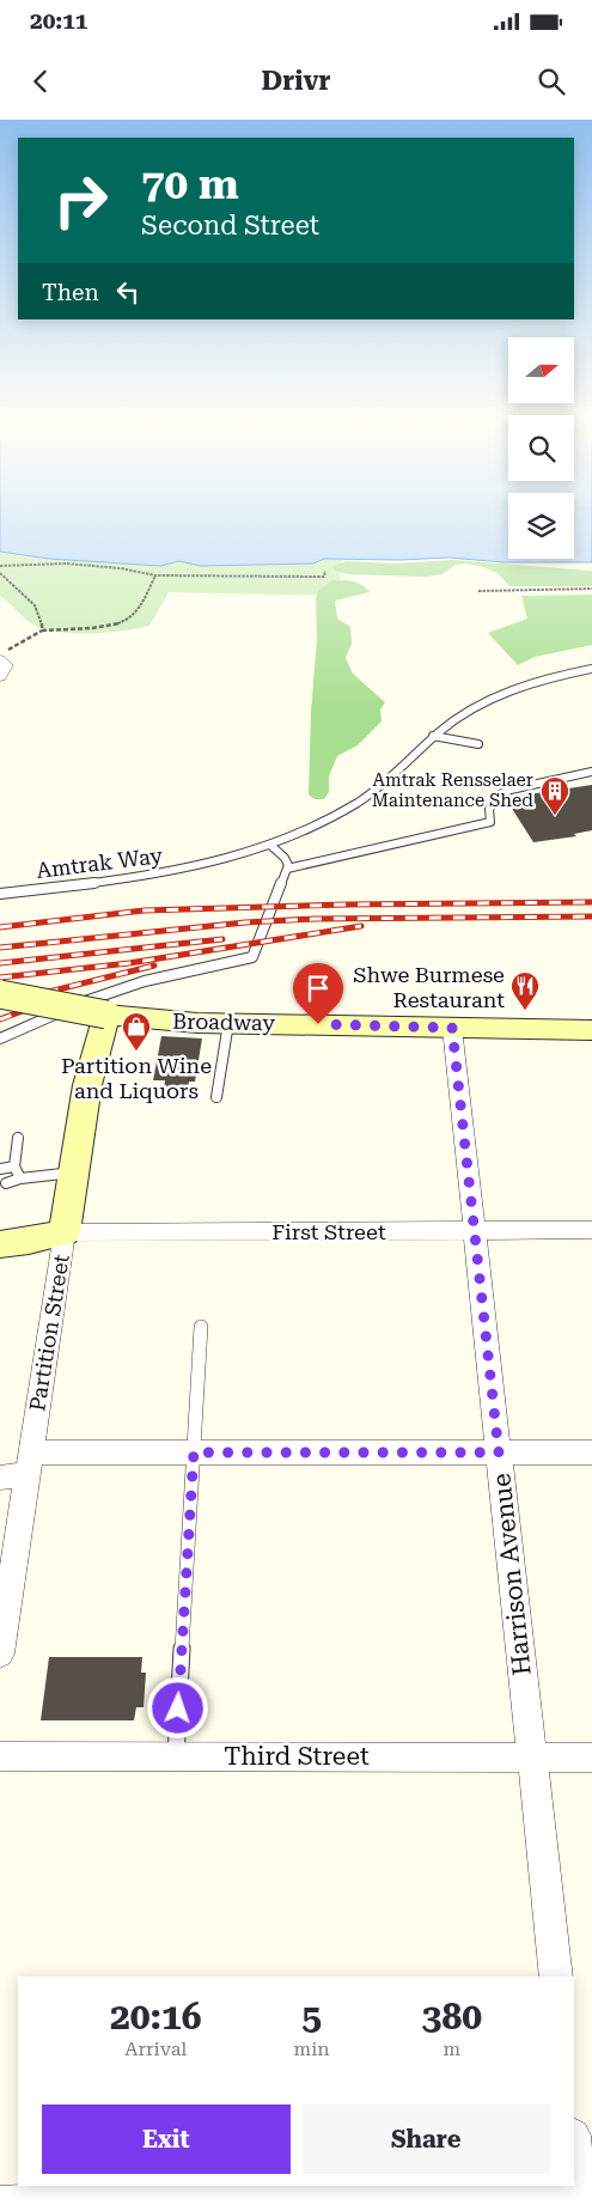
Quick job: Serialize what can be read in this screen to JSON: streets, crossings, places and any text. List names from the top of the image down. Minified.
{"streets":{"street":["Broadway","First Street","Partition Street","Harrison Avenue","Third Street"],"lane":["Amtrak Way"]},"crossings":[["Broadway","Partition Street"],["Broadway","Harrison Avenue"],["First Street","Partition Street"],["First Street","Harrison Avenue"],["Harrison Avenue","Third Street"]],"places":{"building":["Amtrak Rensselaer Maintenance Shed"],"restaurant":["Shwe Burmese Restaurant"],"shop":["Partition Wine and Liquors"]},"north":"right","page":{"status":"20:11","header":"Drivr","turn":["70 m","Second Street"],"then":"Then","eta":["20:16","Arrival","5","min","380","m"],"buttons":["Exit","Share"]}}
